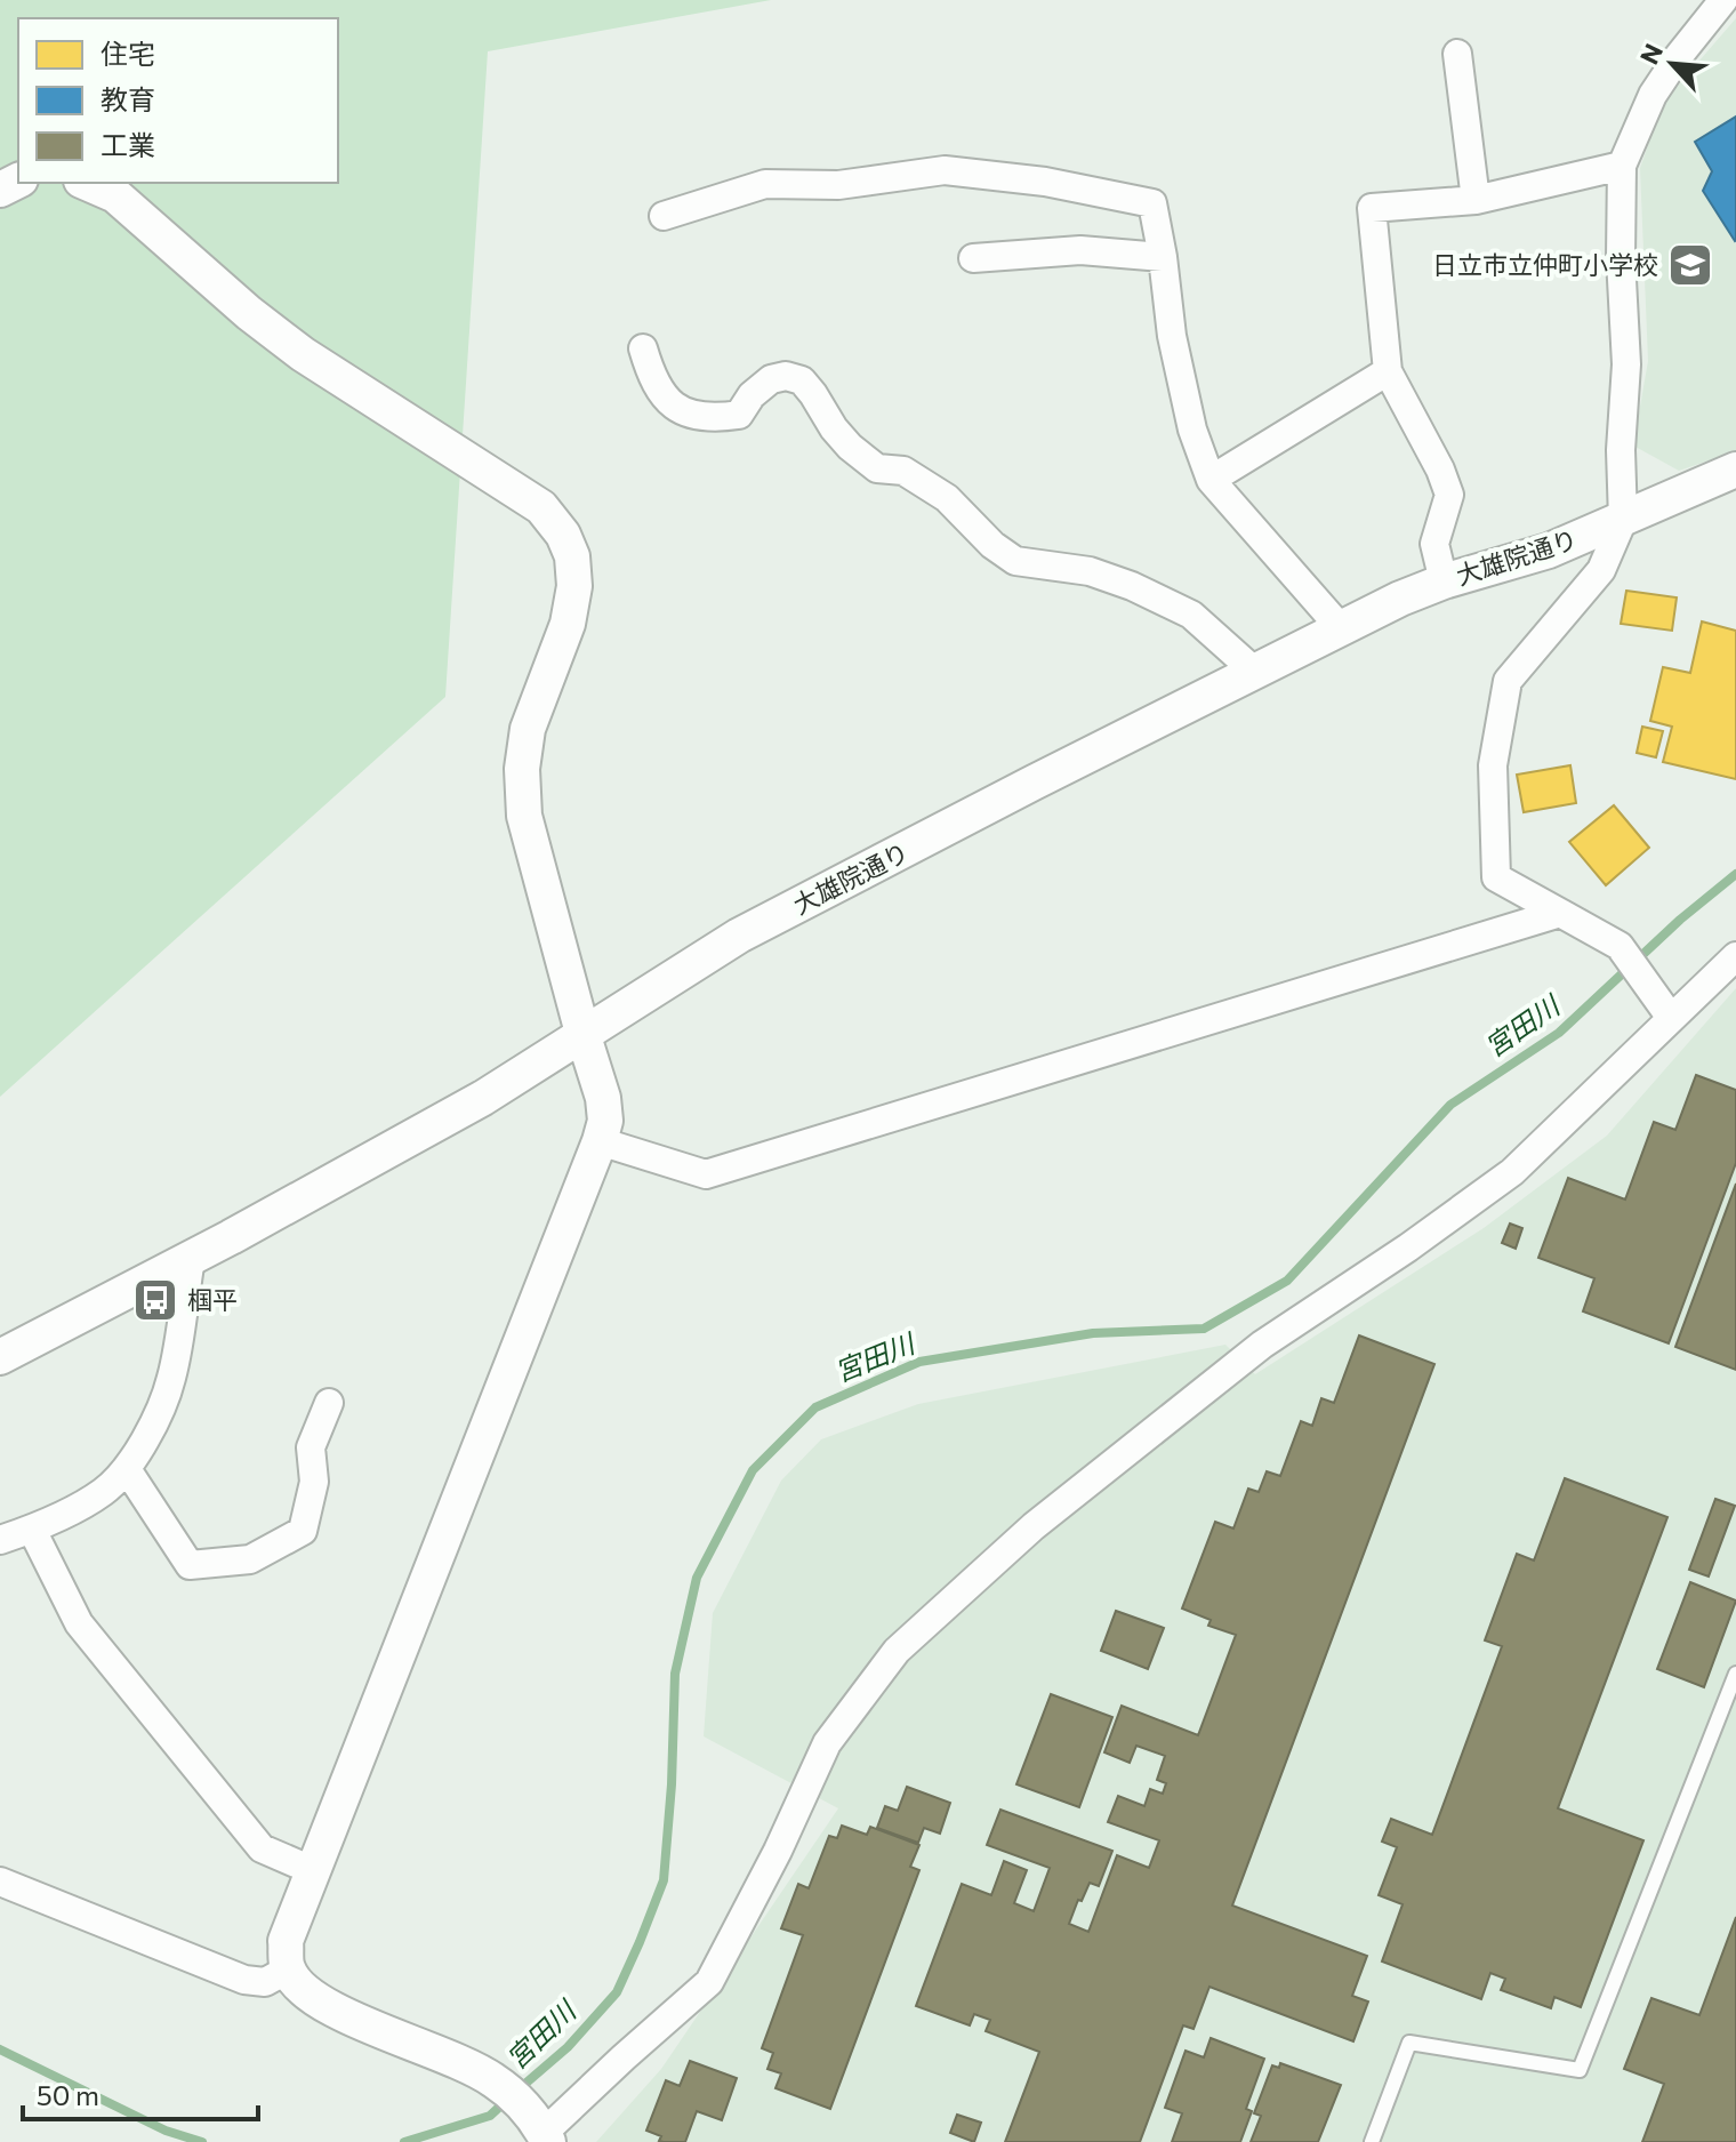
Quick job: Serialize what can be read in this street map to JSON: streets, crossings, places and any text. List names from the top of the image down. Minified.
{"streets":{"street":["大雄院通り"]},"water":["宮田川"],"places":{"school or university":["日立市立仲町小学校"],"bus stop":["椢平"]},"legend":["住宅","教育","工業"],"scale_bar":"50 m","north":"top left"}
